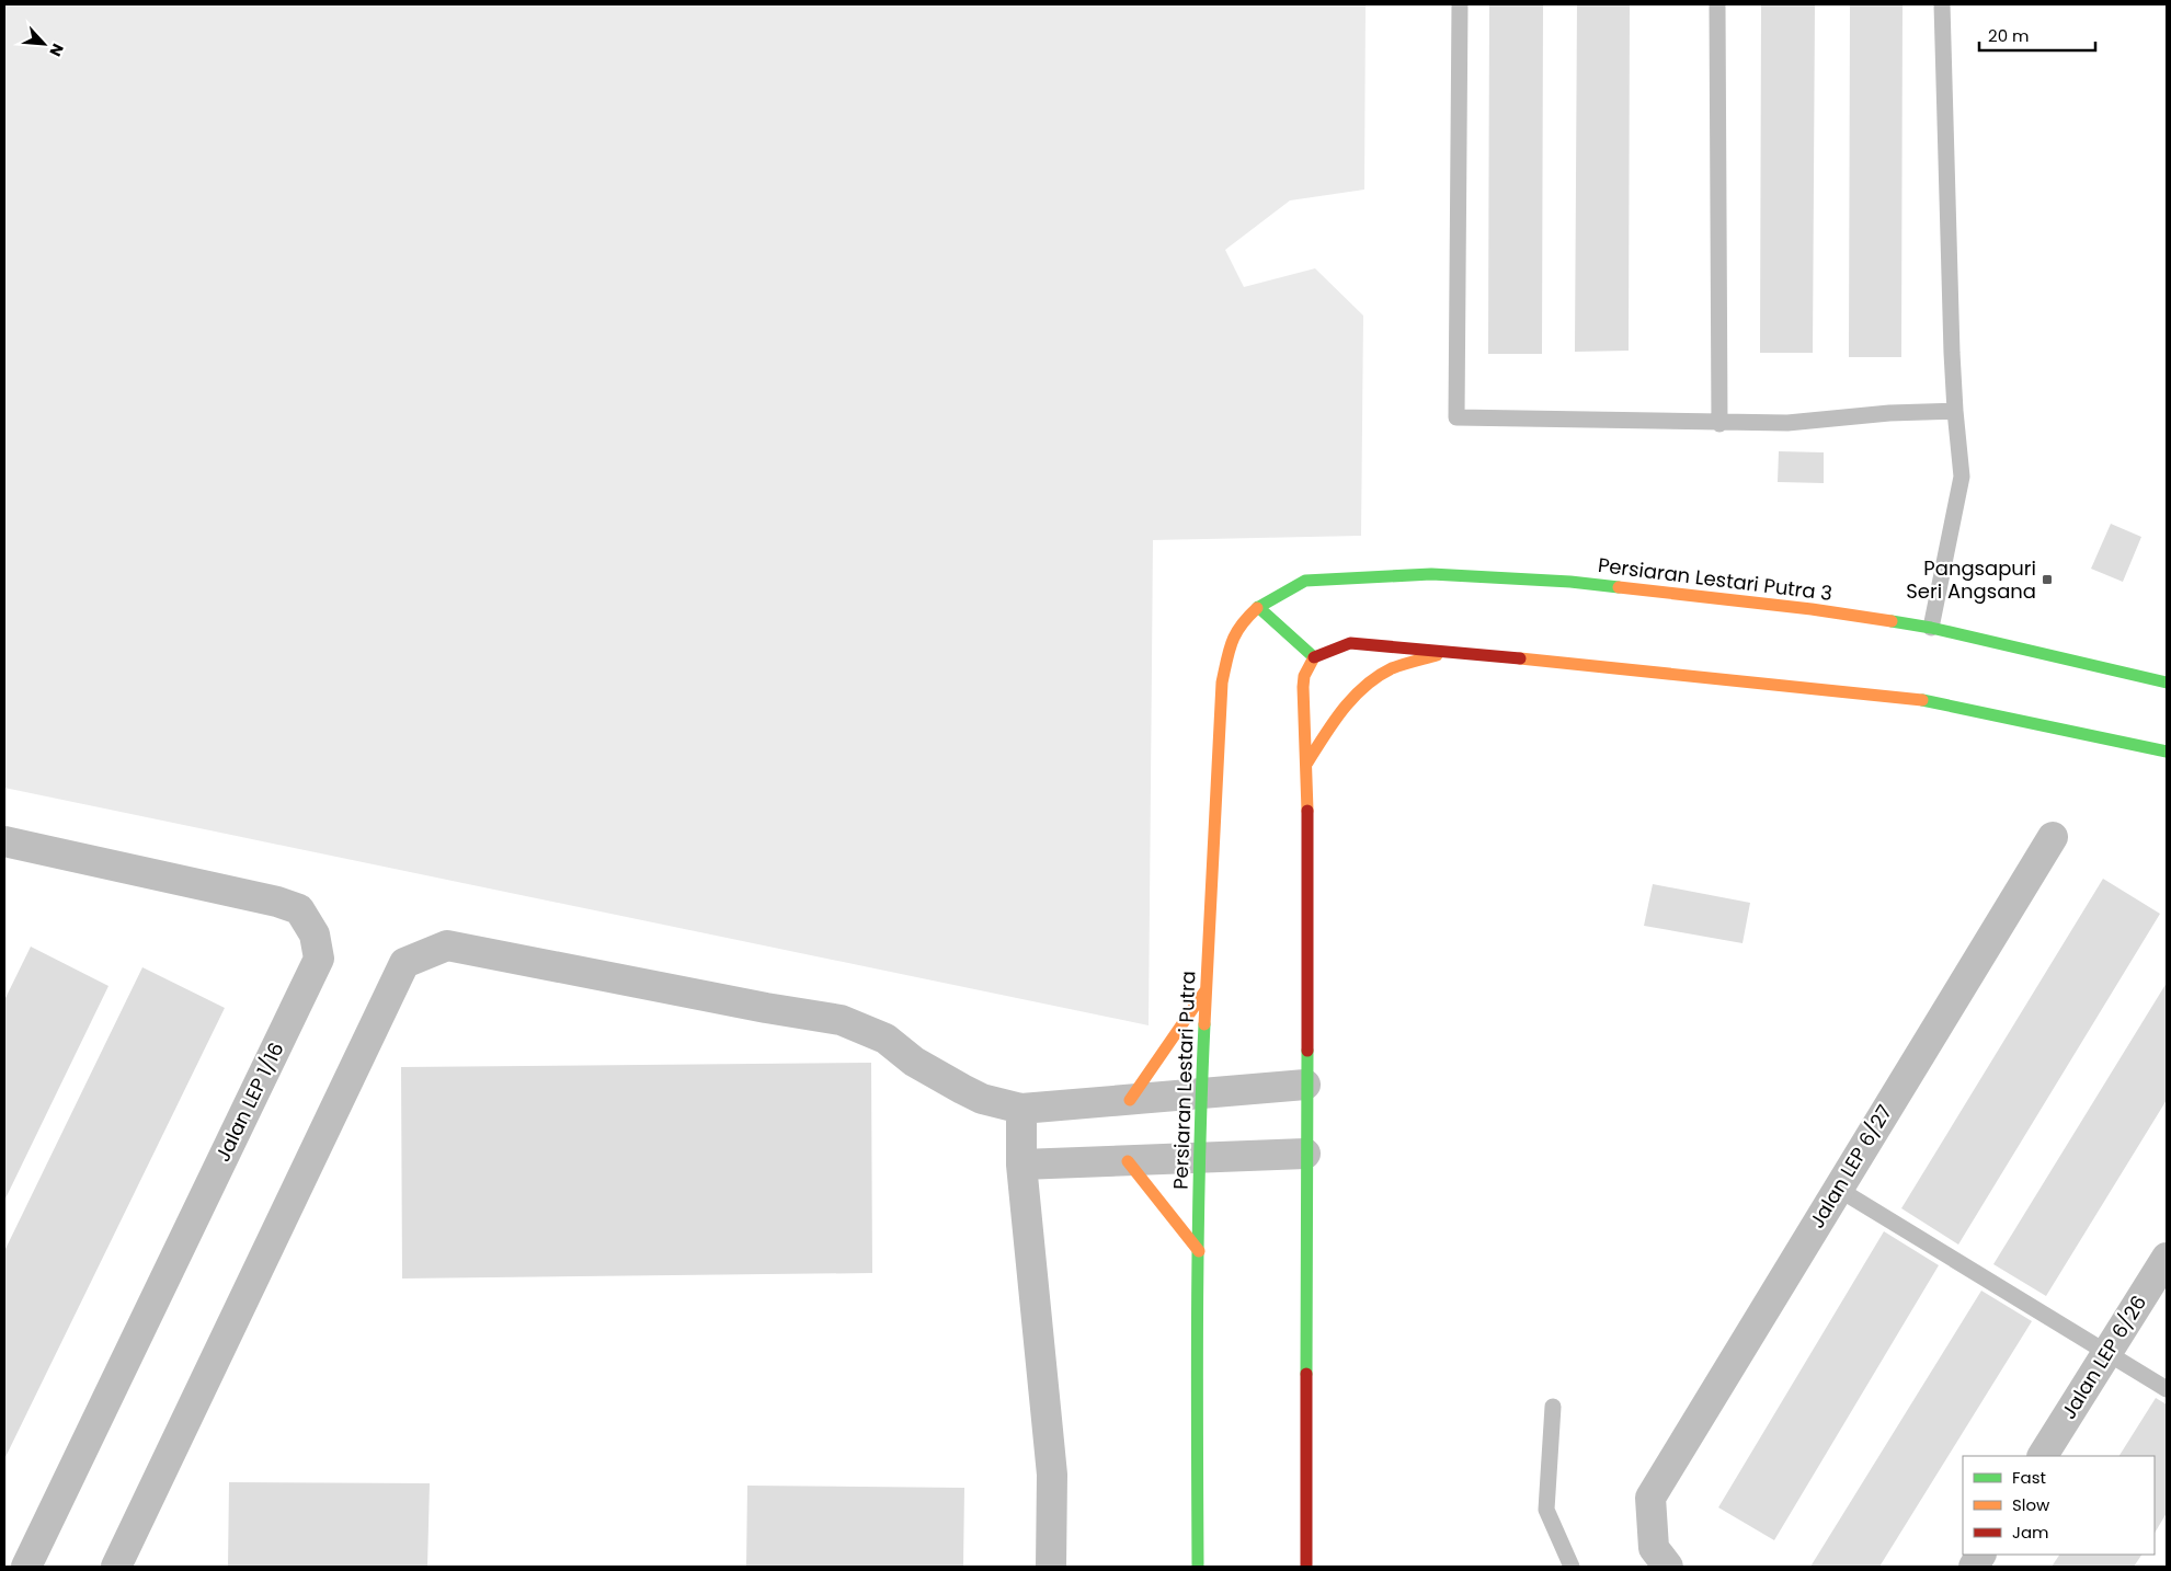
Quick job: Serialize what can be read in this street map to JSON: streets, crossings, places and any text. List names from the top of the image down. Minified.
{"streets":{"street":["Persiaran Lestari Putra 3","Persiaran Lestari Putra","Jalan LEP 1/16","Jalan LEP 6/27","Jalan LEP 6/26"]},"crossings":[["Persiaran Lestari Putra 3","Persiaran Lestari Putra"]],"places":{"transit":["Pangsapuri Seri Angsana"]},"legend":["Fast","Slow","Jam"],"scale_bar":"20 m","north":"bottom right"}
